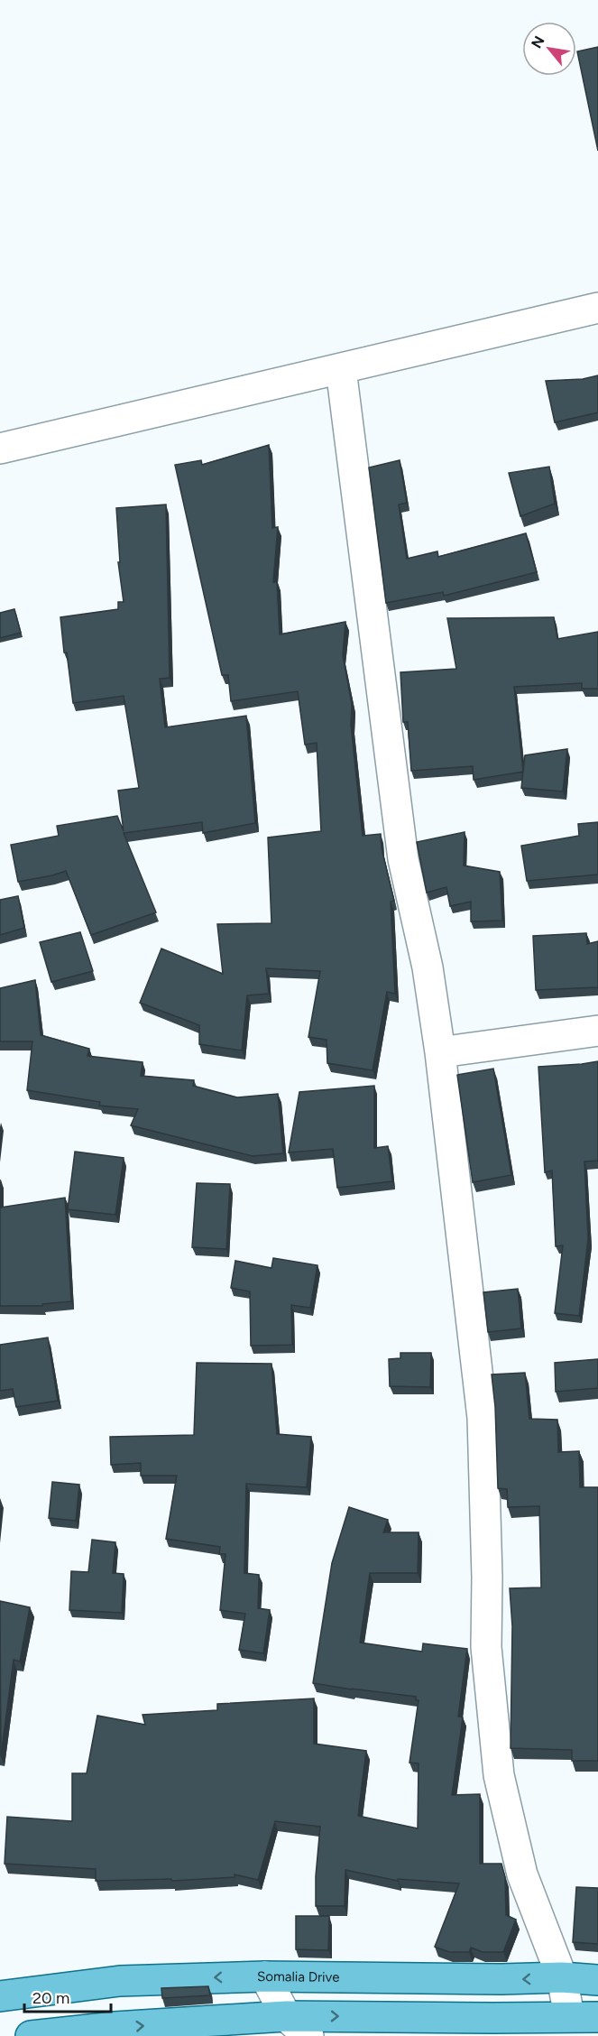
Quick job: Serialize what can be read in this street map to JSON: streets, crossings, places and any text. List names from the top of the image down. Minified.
{"streets":{"main road":["Somalia Drive"]},"scale_bar":"20 m","north":"top left"}
